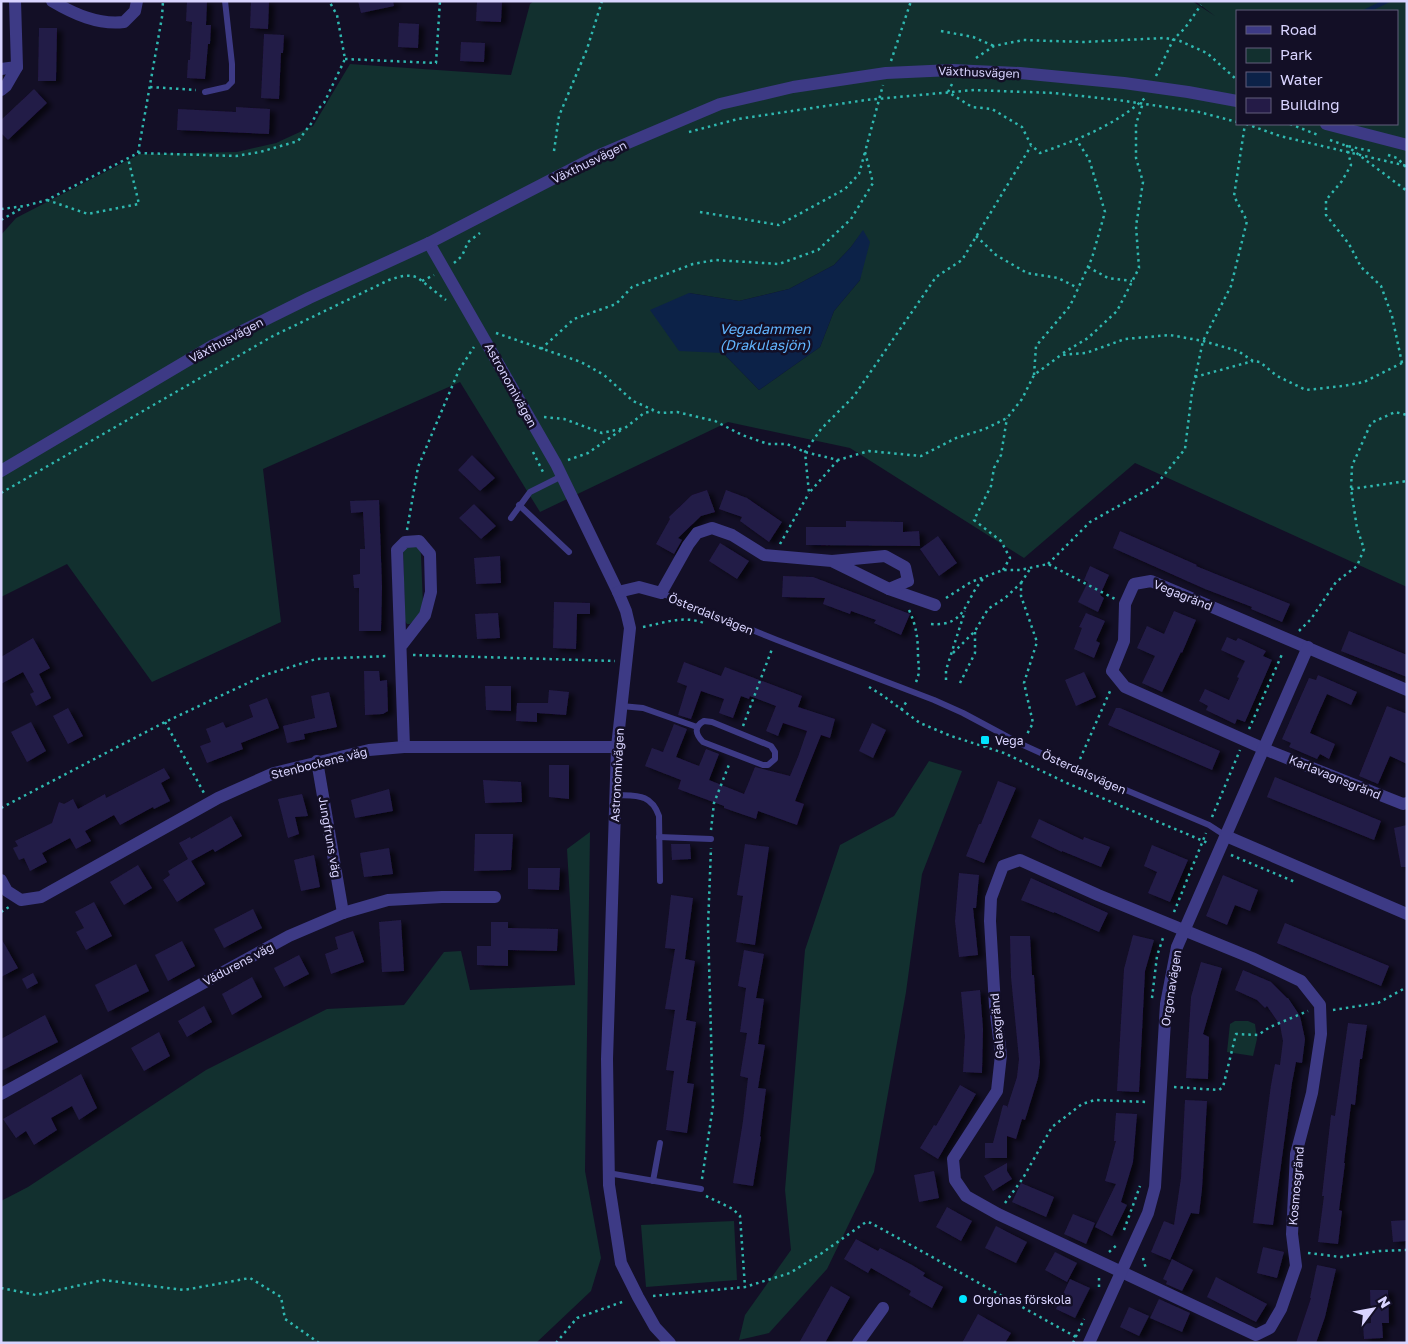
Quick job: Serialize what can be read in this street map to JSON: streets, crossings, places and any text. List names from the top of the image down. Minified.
{"streets":{"street":["Växthusvägen","Astronomivägen","Vegagränd","Österdalsvägen","Stenbockens väg","Karlavagnsgränd","Jungfruns väg","Vädurens väg","Orgonavägen","Galaxgränd","Kosmosgränd"]},"crossings":[["Växthusvägen","Astronomivägen"],["Astronomivägen","Österdalsvägen"],["Astronomivägen","Stenbockens väg"],["Vegagränd","Orgonavägen"],["Österdalsvägen","Orgonavägen"],["Stenbockens väg","Jungfruns väg"],["Karlavagnsgränd","Orgonavägen"],["Jungfruns väg","Vädurens väg"],["Orgonavägen","Galaxgränd"],["Orgonavägen","Kosmosgränd"],["Galaxgränd","Kosmosgränd"]],"water":["Vegadammen (Drakulasjön)"],"places":{"transit":["Vega"],"other":["Orgonas förskola"]},"legend":["Road","Park","Water","Building"],"north":"top right"}
